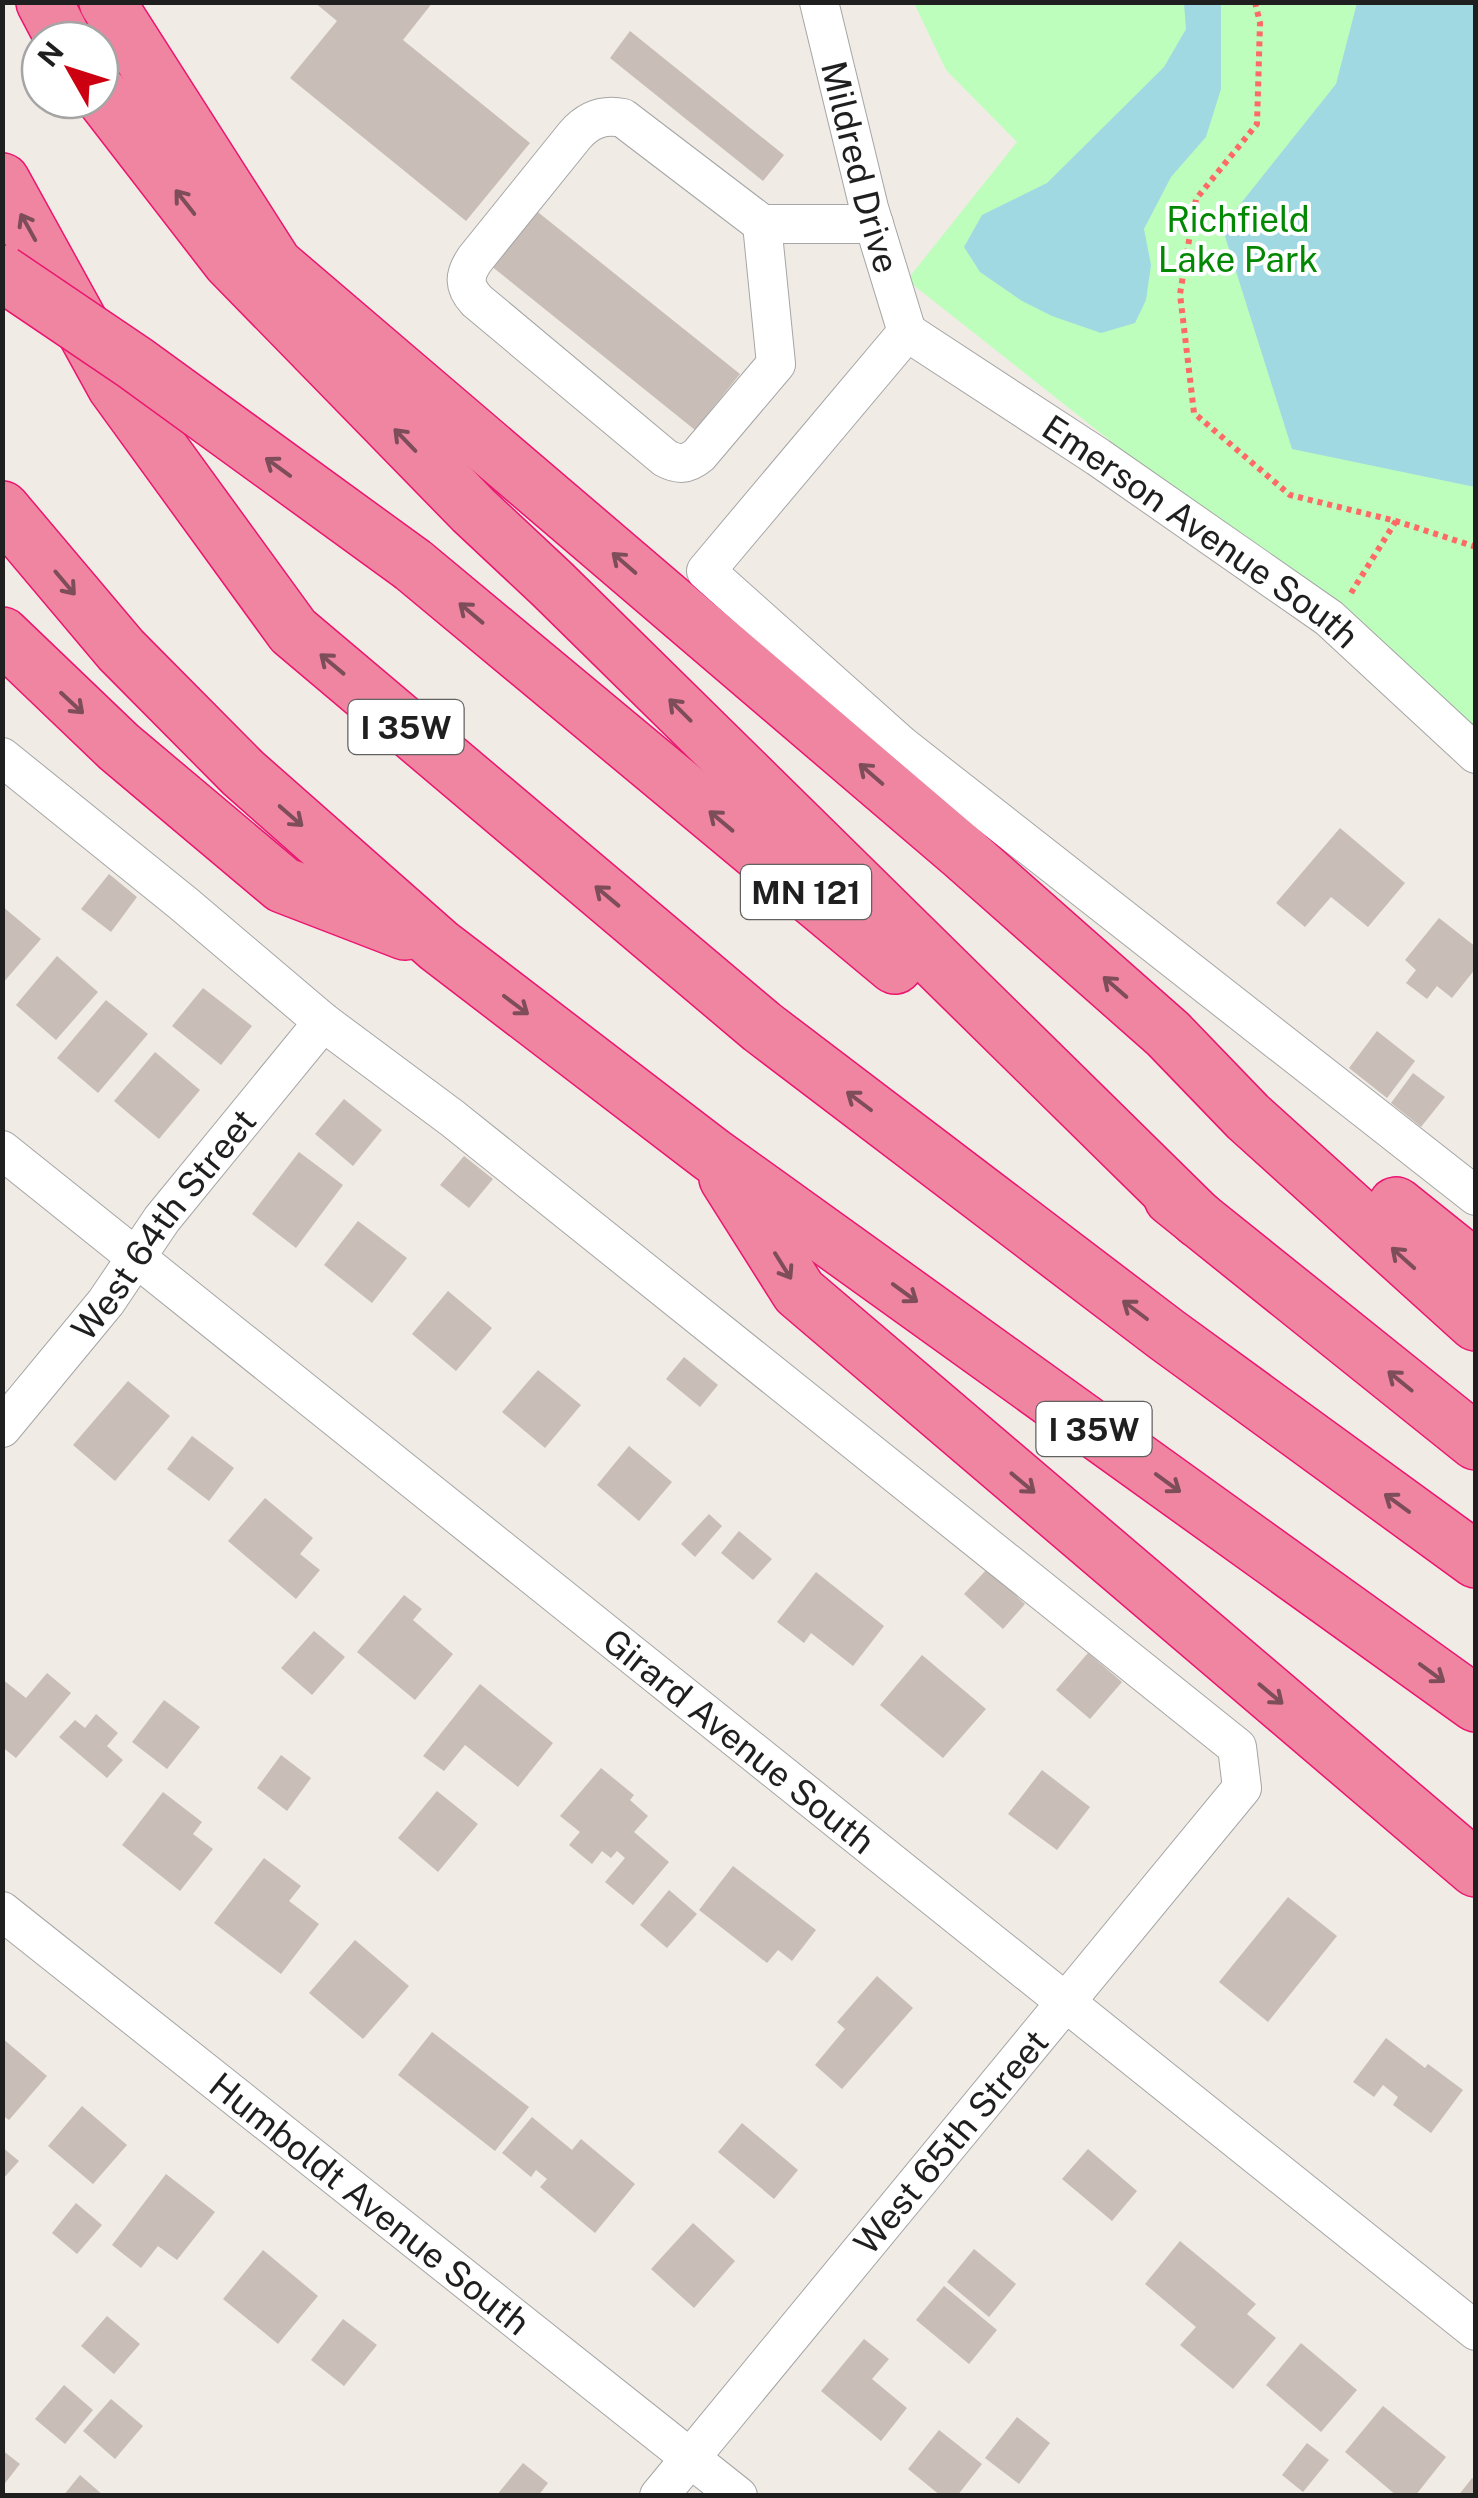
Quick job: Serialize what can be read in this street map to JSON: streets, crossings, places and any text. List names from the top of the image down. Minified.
{"streets":{"highway":["I 35W","MN 121"],"street":["Mildred Drive","Emerson Avenue South","West 64th Street","Girard Avenue South","West 65th Street","Humboldt Avenue South"]},"crossings":[["Mildred Drive","Emerson Avenue South"],["West 64th Street","Girard Avenue South"],["West 64th Street","West 65th Street"],["Girard Avenue South","West 65th Street"],["West 65th Street","Humboldt Avenue South"]],"parks":["Richfield Lake Park"],"north":"top left"}
